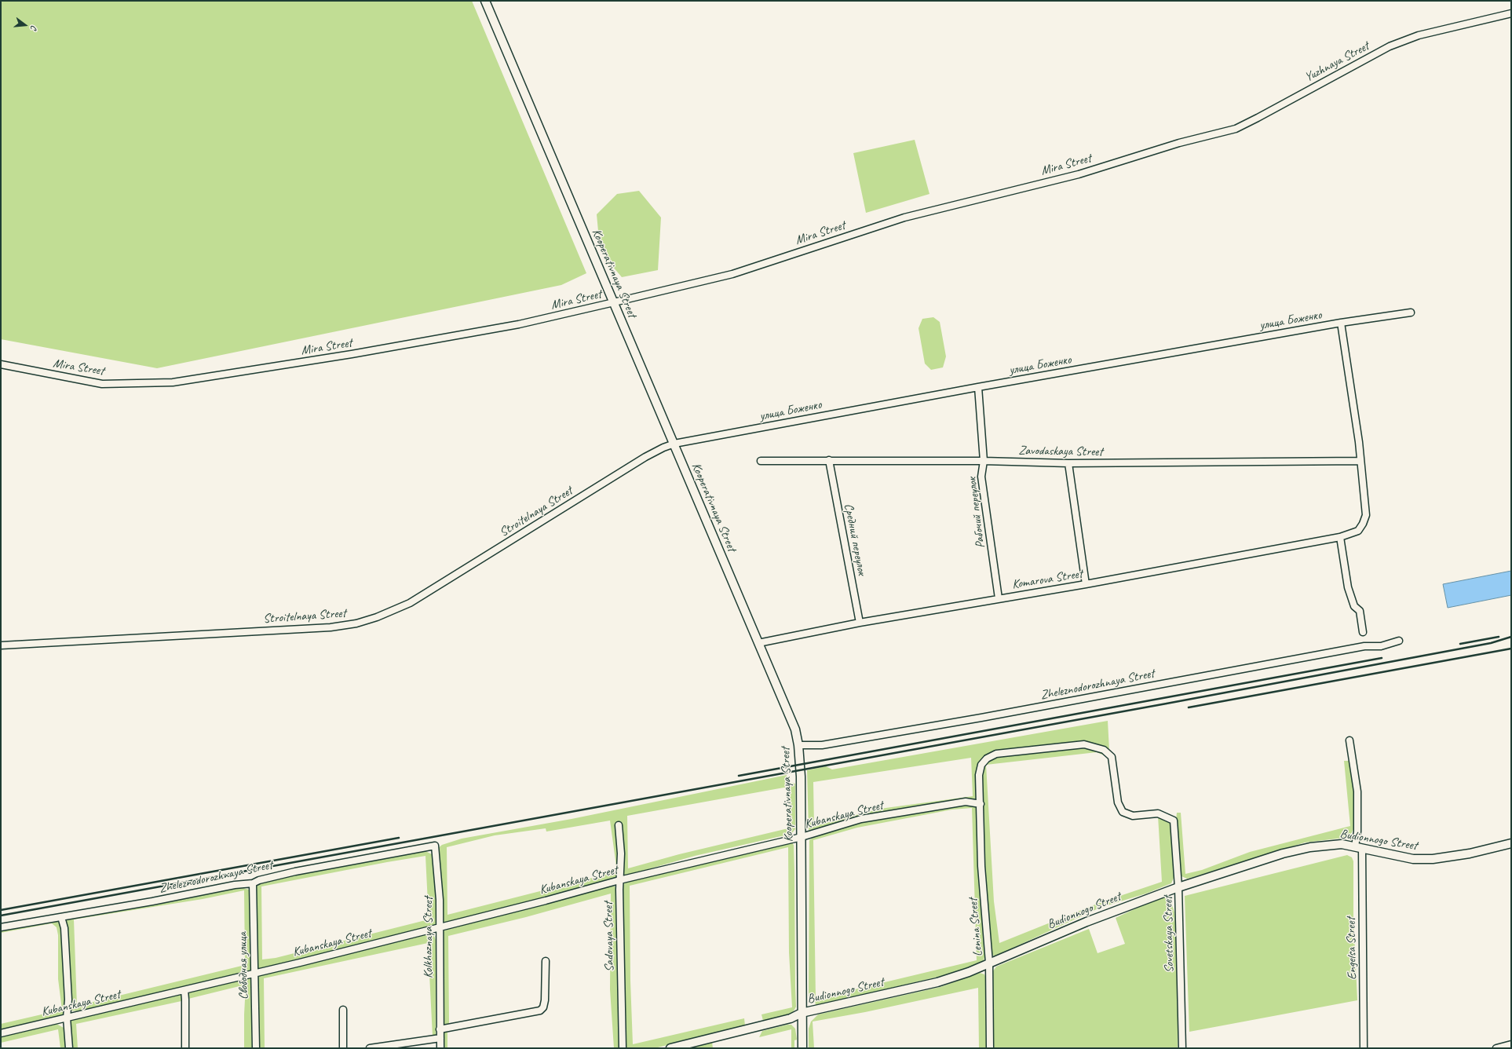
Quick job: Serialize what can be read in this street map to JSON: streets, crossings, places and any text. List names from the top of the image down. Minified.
{"streets":{"street":["Yuzhnaya Street","Mira Street","Kooperativnaya Street","улица Боженко","Zavodaskaya Street","Stroitelnaya Street","Рабочий переулок","Средний переулок","Komarova Street","Zheleznodorozhnaya Street","Kubanskaya Street","Budionnogo Street","Lenina Street","Sovetskaya Street","Sadovaya Street","Kolkhoznaya Street","Engelsa Street","Свободная улица"]},"crossings":[["Yuzhnaya Street","Mira Street"],["Mira Street","Kooperativnaya Street"],["Kooperativnaya Street","улица Боженко"],["Kooperativnaya Street","Stroitelnaya Street"],["Kooperativnaya Street","Komarova Street"],["Kooperativnaya Street","Zheleznodorozhnaya Street"],["Kooperativnaya Street","Kubanskaya Street"],["Kooperativnaya Street","Budionnogo Street"],["улица Боженко","Stroitelnaya Street"],["улица Боженко","Рабочий переулок"],["Zavodaskaya Street","Рабочий переулок"],["Zavodaskaya Street","Средний переулок"],["Zavodaskaya Street","Komarova Street"],["Рабочий переулок","Komarova Street"],["Средний переулок","Komarova Street"],["Zheleznodorozhnaya Street","Kolkhoznaya Street"],["Zheleznodorozhnaya Street","Свободная улица"],["Kubanskaya Street","Lenina Street"],["Kubanskaya Street","Sovetskaya Street"],["Kubanskaya Street","Sadovaya Street"],["Kubanskaya Street","Kolkhoznaya Street"],["Kubanskaya Street","Свободная улица"],["Budionnogo Street","Lenina Street"],["Budionnogo Street","Sovetskaya Street"],["Budionnogo Street","Engelsa Street"],["Lenina Street","Sovetskaya Street"]],"north":"right"}
